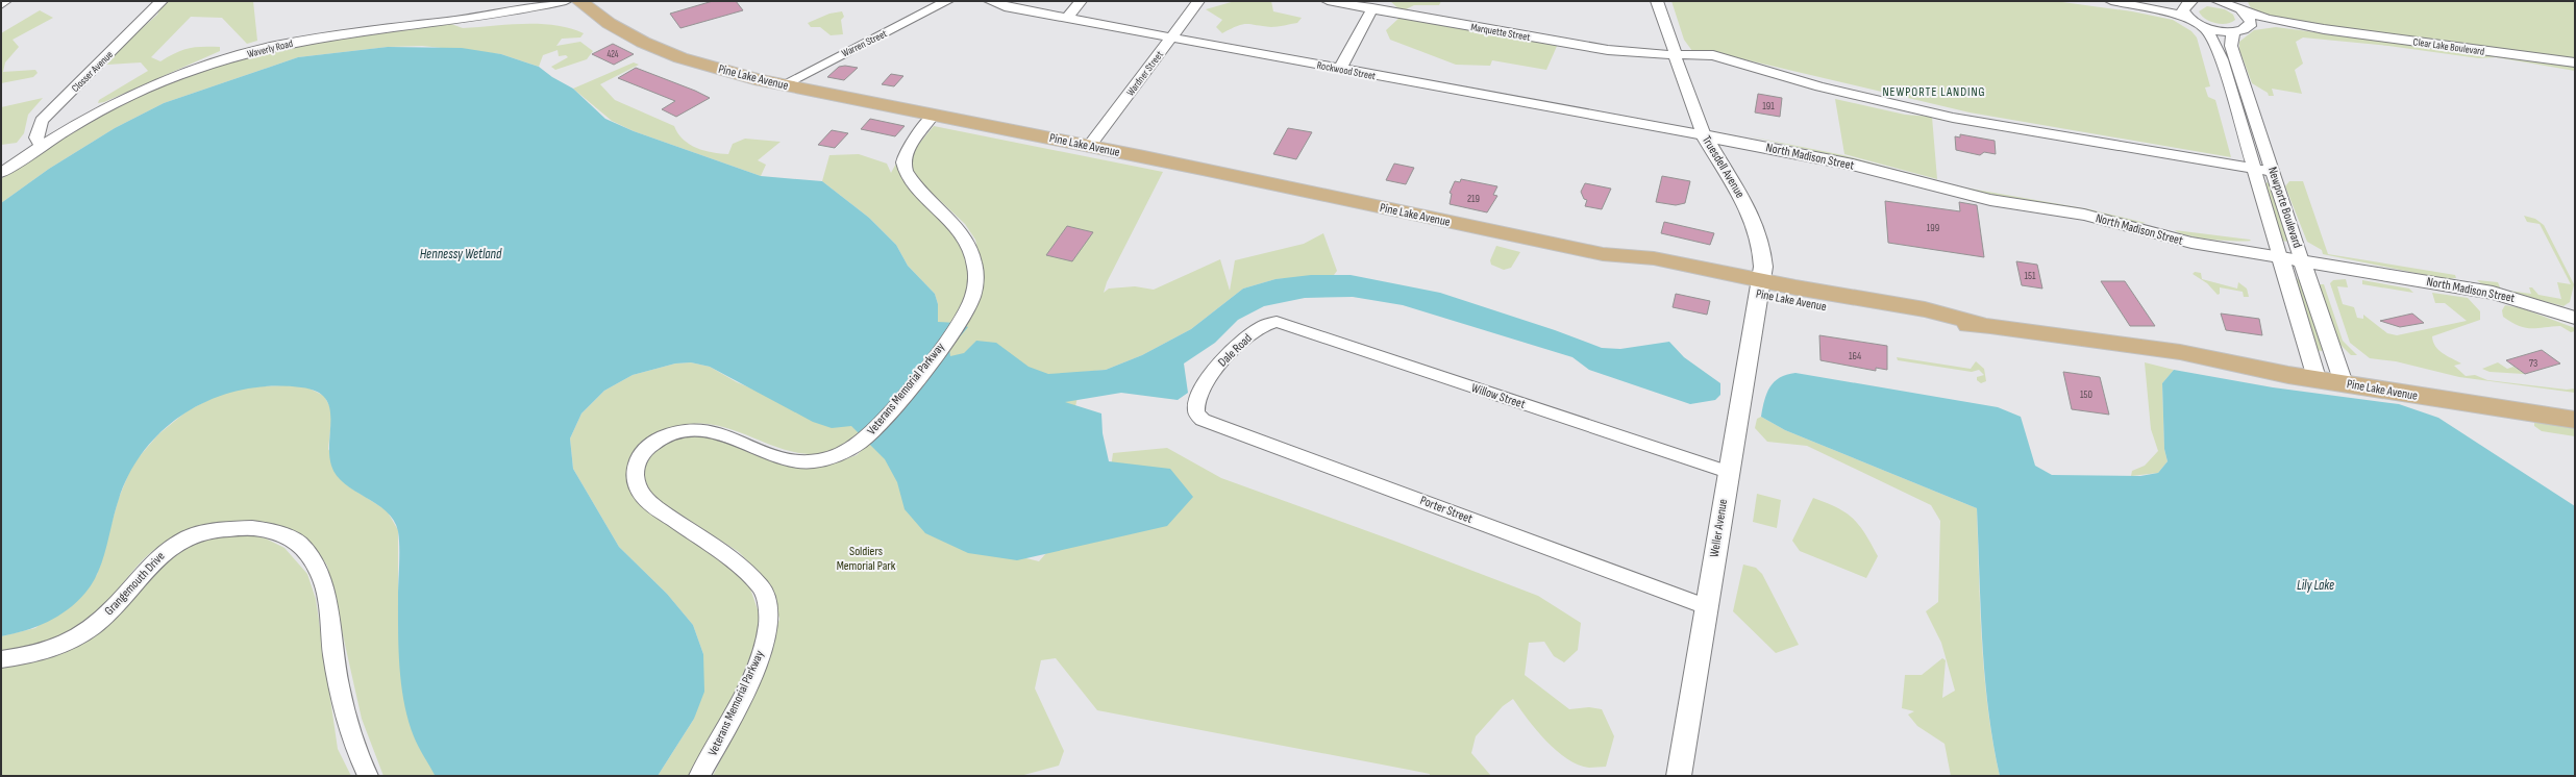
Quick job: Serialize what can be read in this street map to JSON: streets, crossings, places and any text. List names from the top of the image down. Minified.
{"streets":{"main road":["Pine Lake Avenue"],"street":["Marquette Street","Warren Street","Clear Lake Boulevard","Waverly Road","Rockwood Street","Closser Avenue","Wardner Street","North Madison Street","Truesdell Avenue","Newporte Boulevard","Dale Road","Veterans Memorial Parkway","Willow Street","Porter Street","Weller Avenue","Grangemouth Drive"]},"crossings":[["Marquette Street","Truesdell Avenue"],["Marquette Street","Newporte Boulevard"],["Warren Street","Pine Lake Avenue"],["Clear Lake Boulevard","Newporte Boulevard"],["Waverly Road","Closser Avenue"],["Rockwood Street","Wardner Street"],["Rockwood Street","North Madison Street"],["Rockwood Street","Truesdell Avenue"],["Wardner Street","Pine Lake Avenue"],["Pine Lake Avenue","Truesdell Avenue"],["Pine Lake Avenue","Newporte Boulevard"],["Pine Lake Avenue","Veterans Memorial Parkway"],["Pine Lake Avenue","Weller Avenue"],["North Madison Street","Truesdell Avenue"],["North Madison Street","Newporte Boulevard"],["Truesdell Avenue","Weller Avenue"],["Dale Road","Willow Street"],["Dale Road","Porter Street"],["Willow Street","Weller Avenue"],["Porter Street","Weller Avenue"]],"districts":["NEWPORTE LANDING"],"water":["Hennessy Wetland","Lily Lake"],"parks":["Soldiers Memorial Park"],"house_numbers":["424","191","219","199","151","164","73","150"]}
